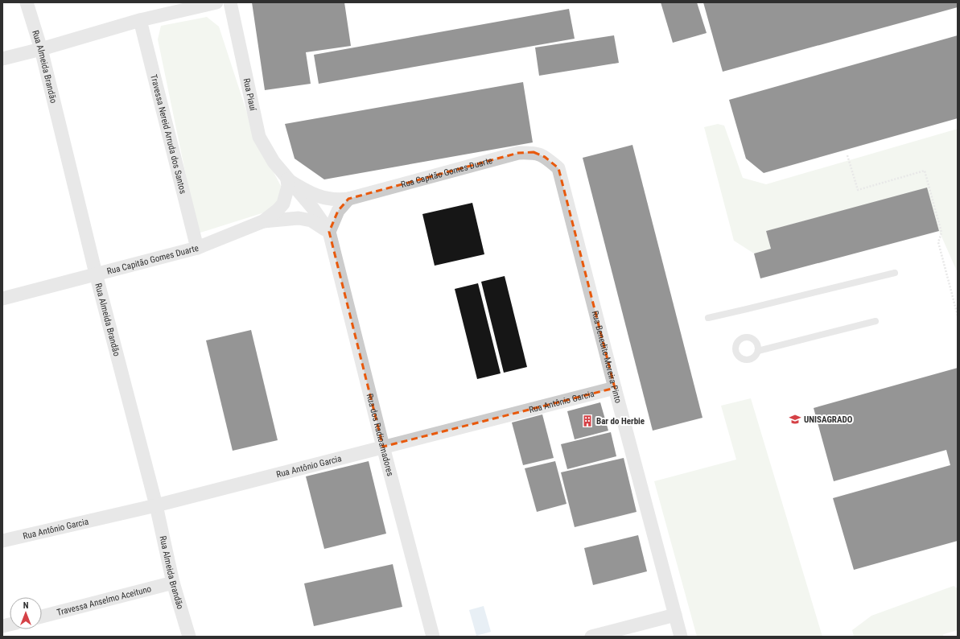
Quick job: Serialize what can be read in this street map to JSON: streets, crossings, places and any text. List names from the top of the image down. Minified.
{"streets":{"street":["Rua Almeida Brandão","Rua Piauí","Travessa Nereid Arruda dos Santos","Rua Capitão Gomes Duarte","Rua Benedito Moreira Pinto","Rua Antônio Garcia","Rua dos Radioamadores","Travessa Anselmo Aceituno"]},"crossings":[["Rua Almeida Brandão","Rua Capitão Gomes Duarte"],["Rua Almeida Brandão","Rua Antônio Garcia"],["Rua Almeida Brandão","Travessa Anselmo Aceituno"],["Rua Piauí","Rua Capitão Gomes Duarte"],["Travessa Nereid Arruda dos Santos","Rua Capitão Gomes Duarte"],["Rua Capitão Gomes Duarte","Rua Benedito Moreira Pinto"],["Rua Benedito Moreira Pinto","Rua Antônio Garcia"],["Rua Antônio Garcia","Rua dos Radioamadores"]],"places":{"school or university":["UNISAGRADO"],"building":["Bar do Herbie"]},"north":"top"}
